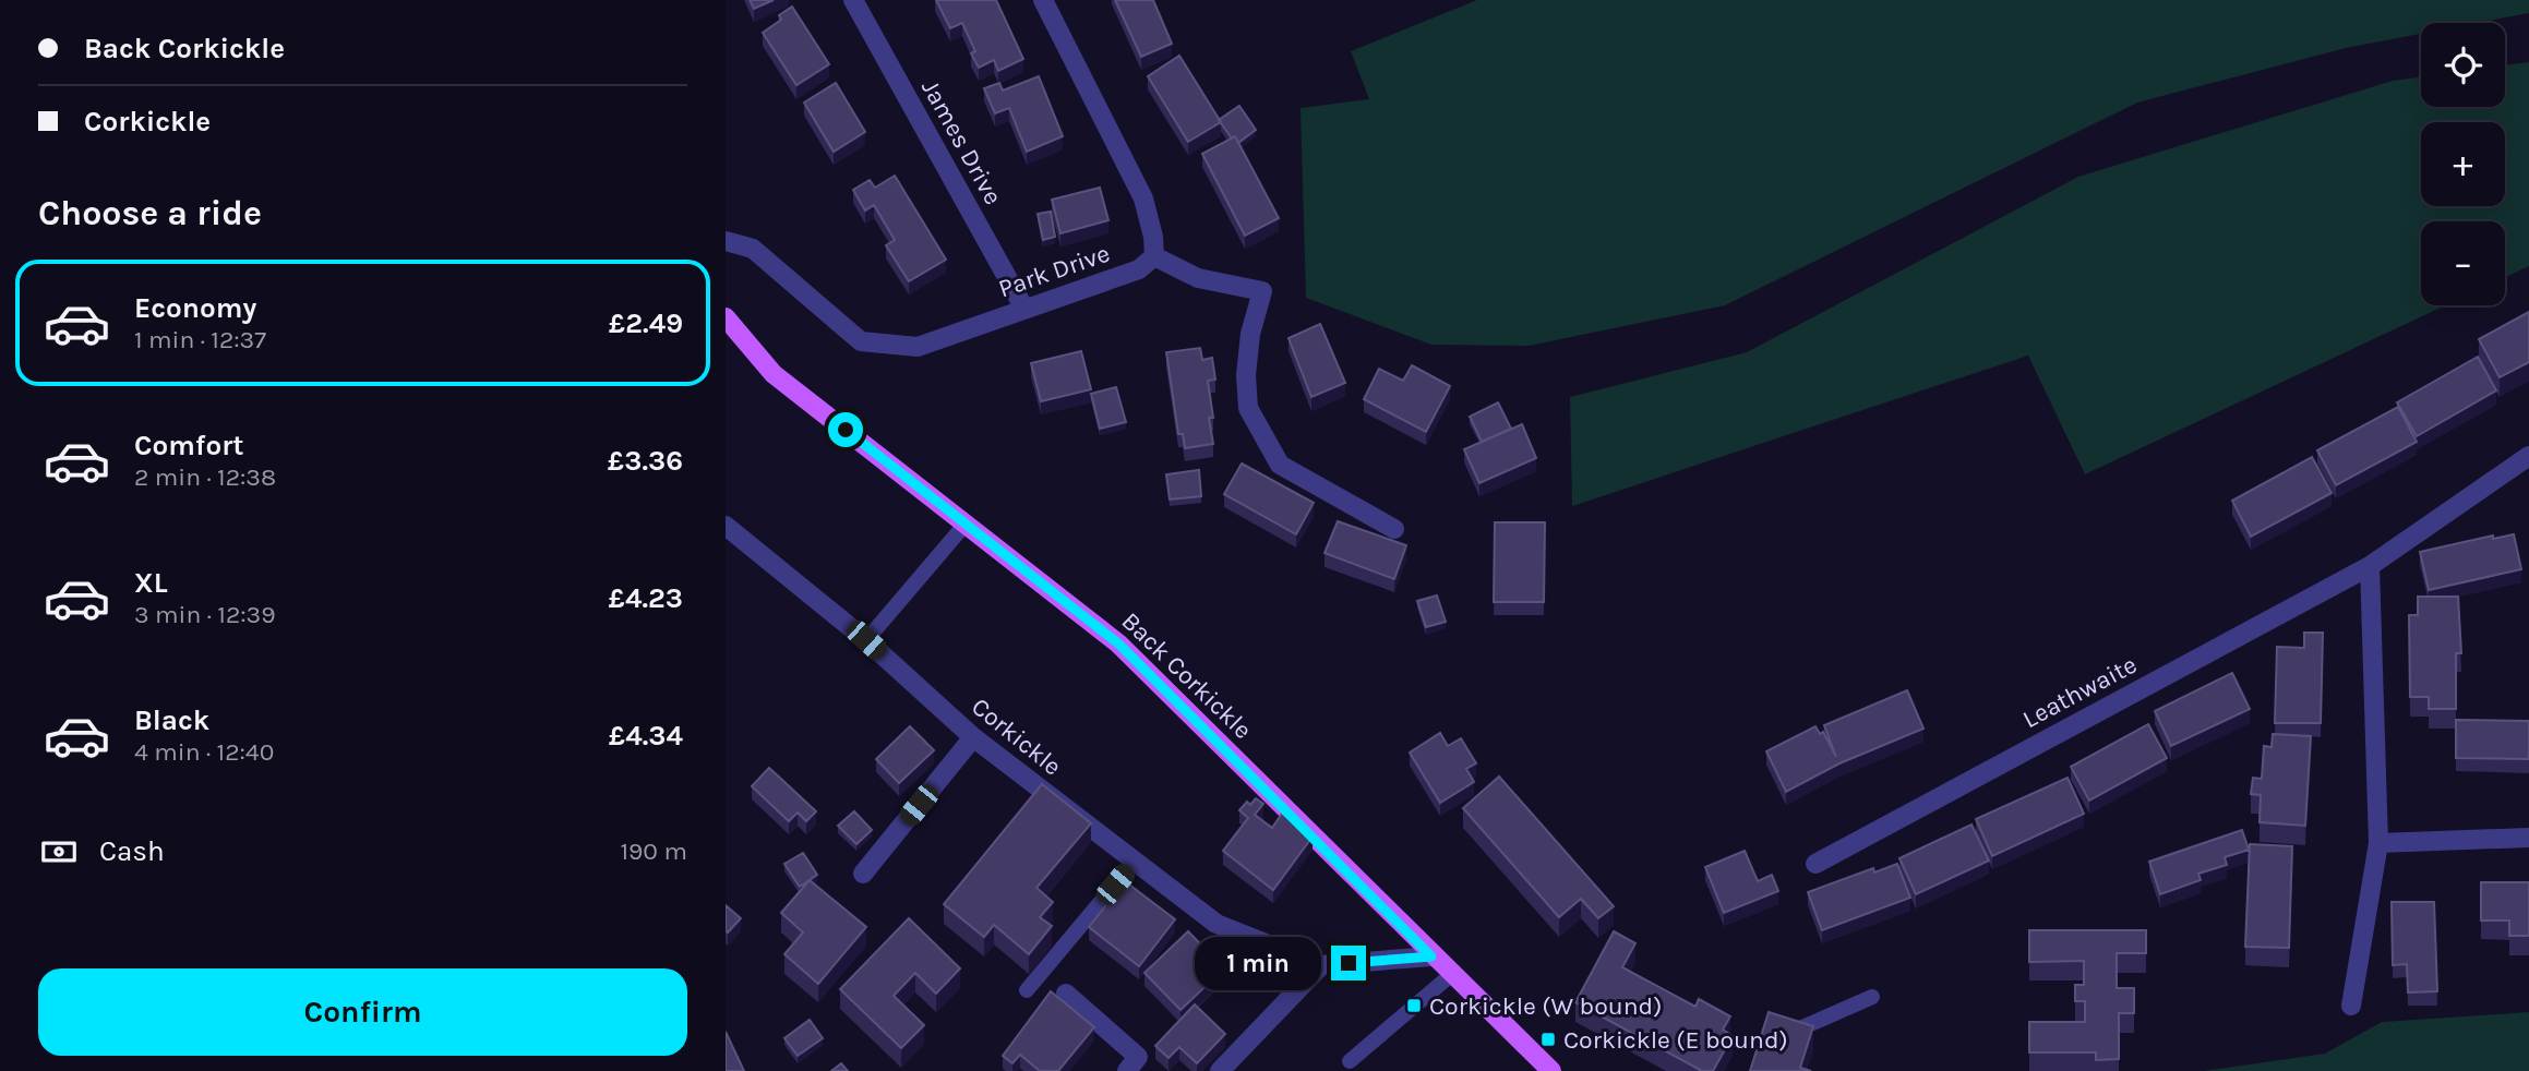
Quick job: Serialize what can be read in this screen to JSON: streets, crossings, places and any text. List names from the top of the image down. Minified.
{"streets":{"main road":["Back Corkickle"],"street":["James Drive","Park Drive","Leathwaite","Corkickle"]},"crossings":[["James Drive","Park Drive"],["Back Corkickle","Corkickle"]],"places":{"transit":["Corkickle (W bound)","Corkickle (E bound)"]},"page":{"banner":["Back Corkickle","Corkickle"],"map_buttons":["+","−"],"heading":"Choose a ride","list":[{"name":"Economy","note":"1 min · 12:37","value":"£2.49"},{"name":"Comfort","note":"2 min · 12:38","value":"£3.36"},{"name":"XL","note":"3 min · 12:39","value":"£4.23"},{"name":"Black","note":"4 min · 12:40","value":"£4.34"}],"pay":["Cash","190 m"],"bubble":"1 min","buttons":"Confirm"}}
